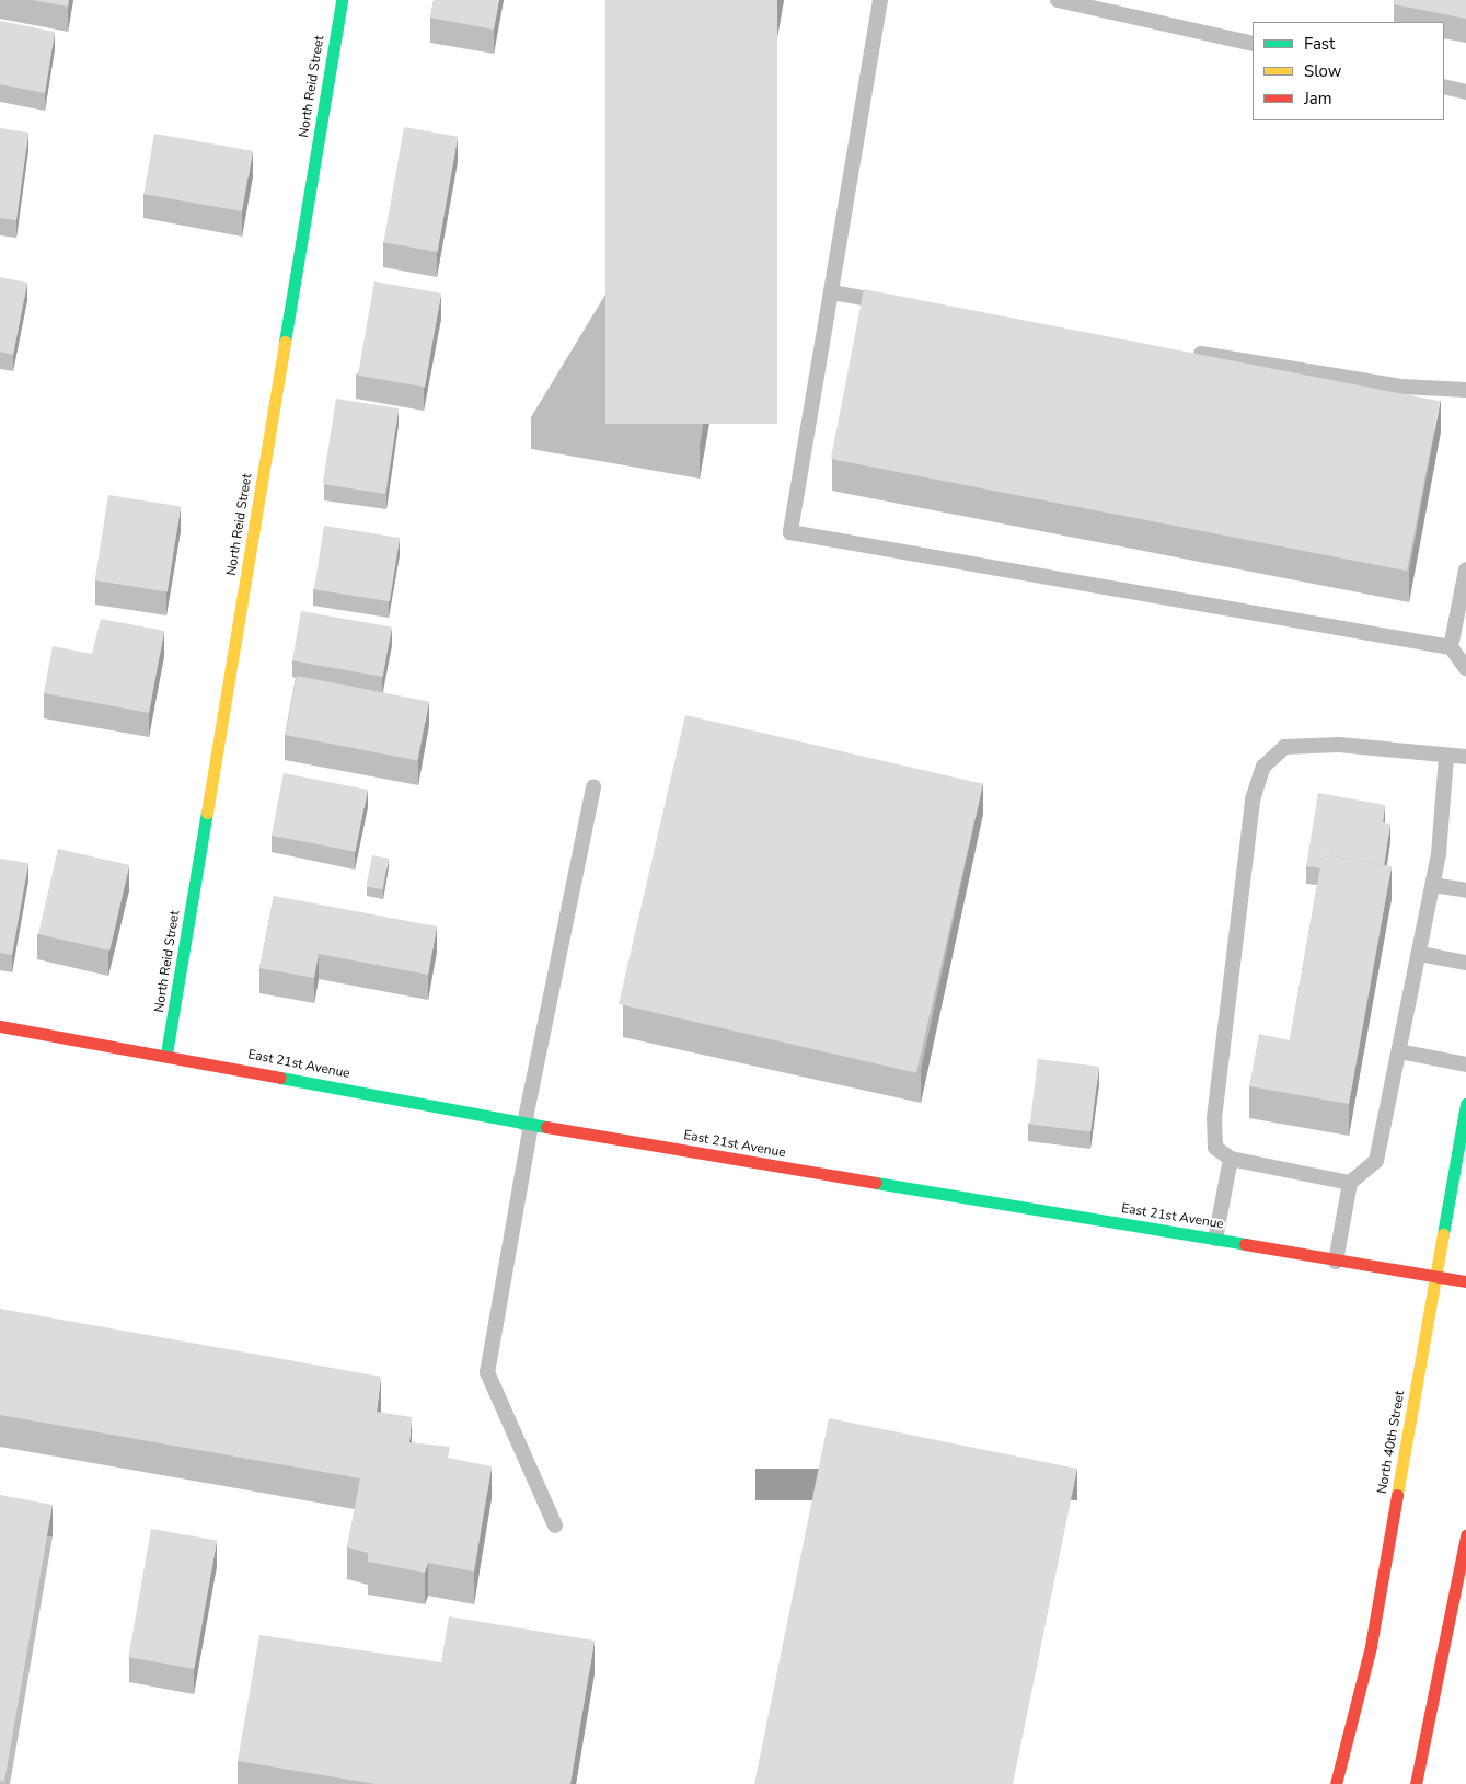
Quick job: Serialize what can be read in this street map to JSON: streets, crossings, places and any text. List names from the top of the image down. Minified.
{"streets":{"street":["North Reid Street","East 21st Avenue","North 40th Street"]},"crossings":[["North Reid Street","East 21st Avenue"],["East 21st Avenue","North 40th Street"]],"legend":["Fast","Slow","Jam"]}
